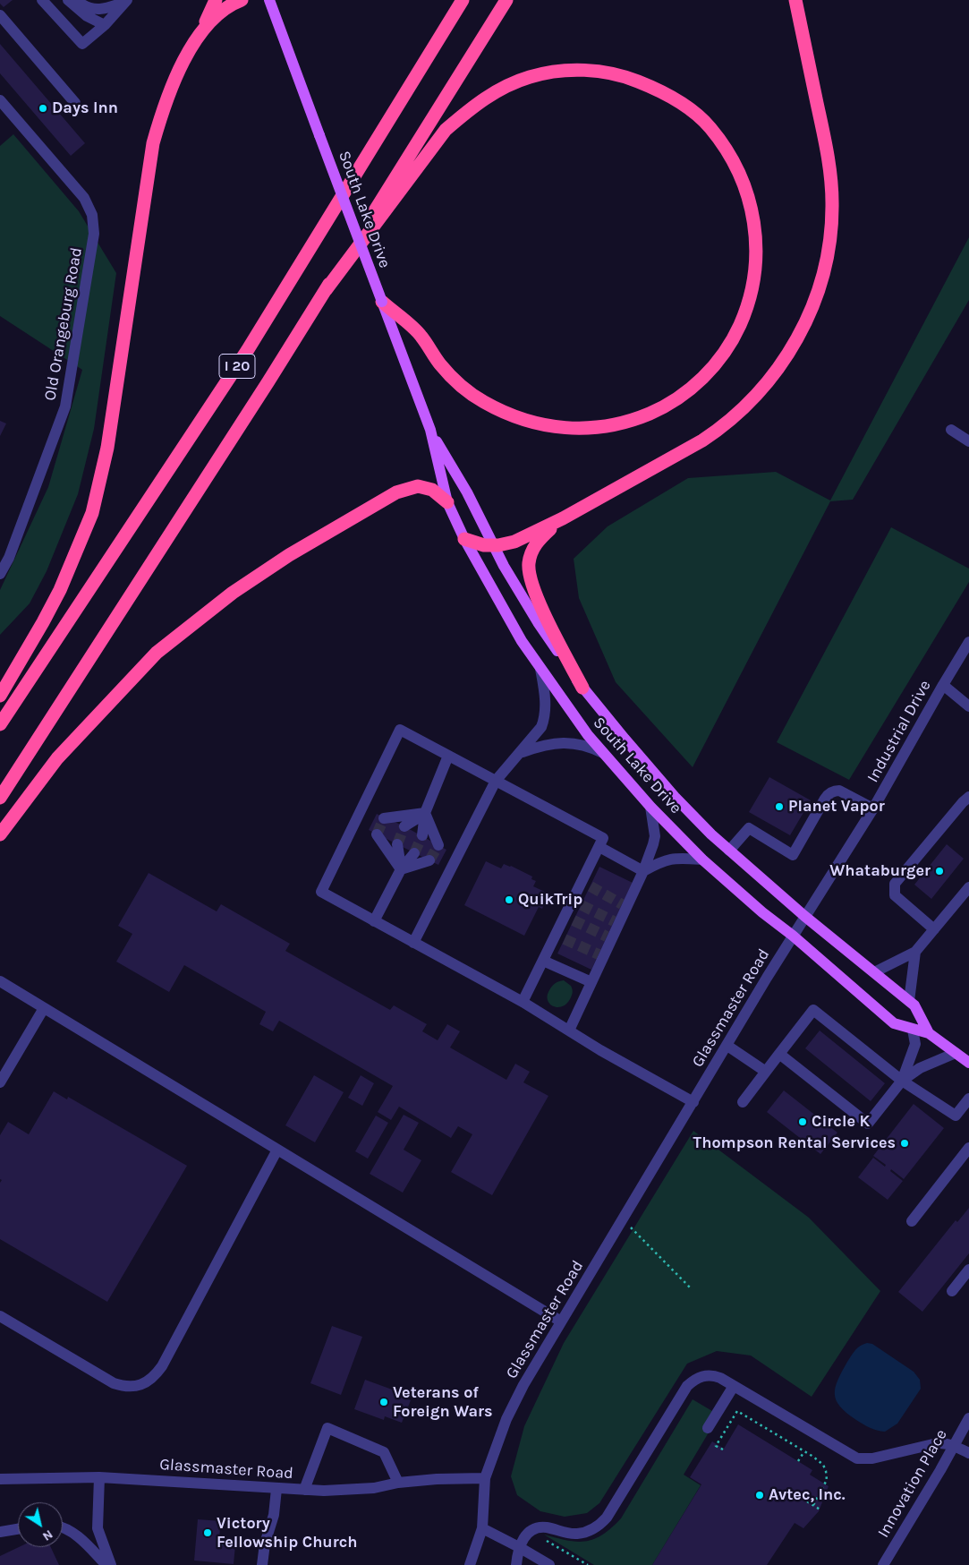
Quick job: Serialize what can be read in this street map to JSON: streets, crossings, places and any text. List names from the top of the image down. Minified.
{"streets":{"highway":["I 20"],"main road":["South Lake Drive"],"street":["Old Orangeburg Road","Industrial Drive","Glassmaster Road","Innovation Place"]},"crossings":[["South Lake Drive","Industrial Drive"],["South Lake Drive","Glassmaster Road"],["Industrial Drive","Glassmaster Road"]],"places":["Days Inn","Planet Vapor","Whataburger","QuikTrip","Circle K","Thompson Rental Services","Veterans of Foreign Wars","Avtec, Inc.","Victory Fellowship Church"],"north":"bottom right"}
